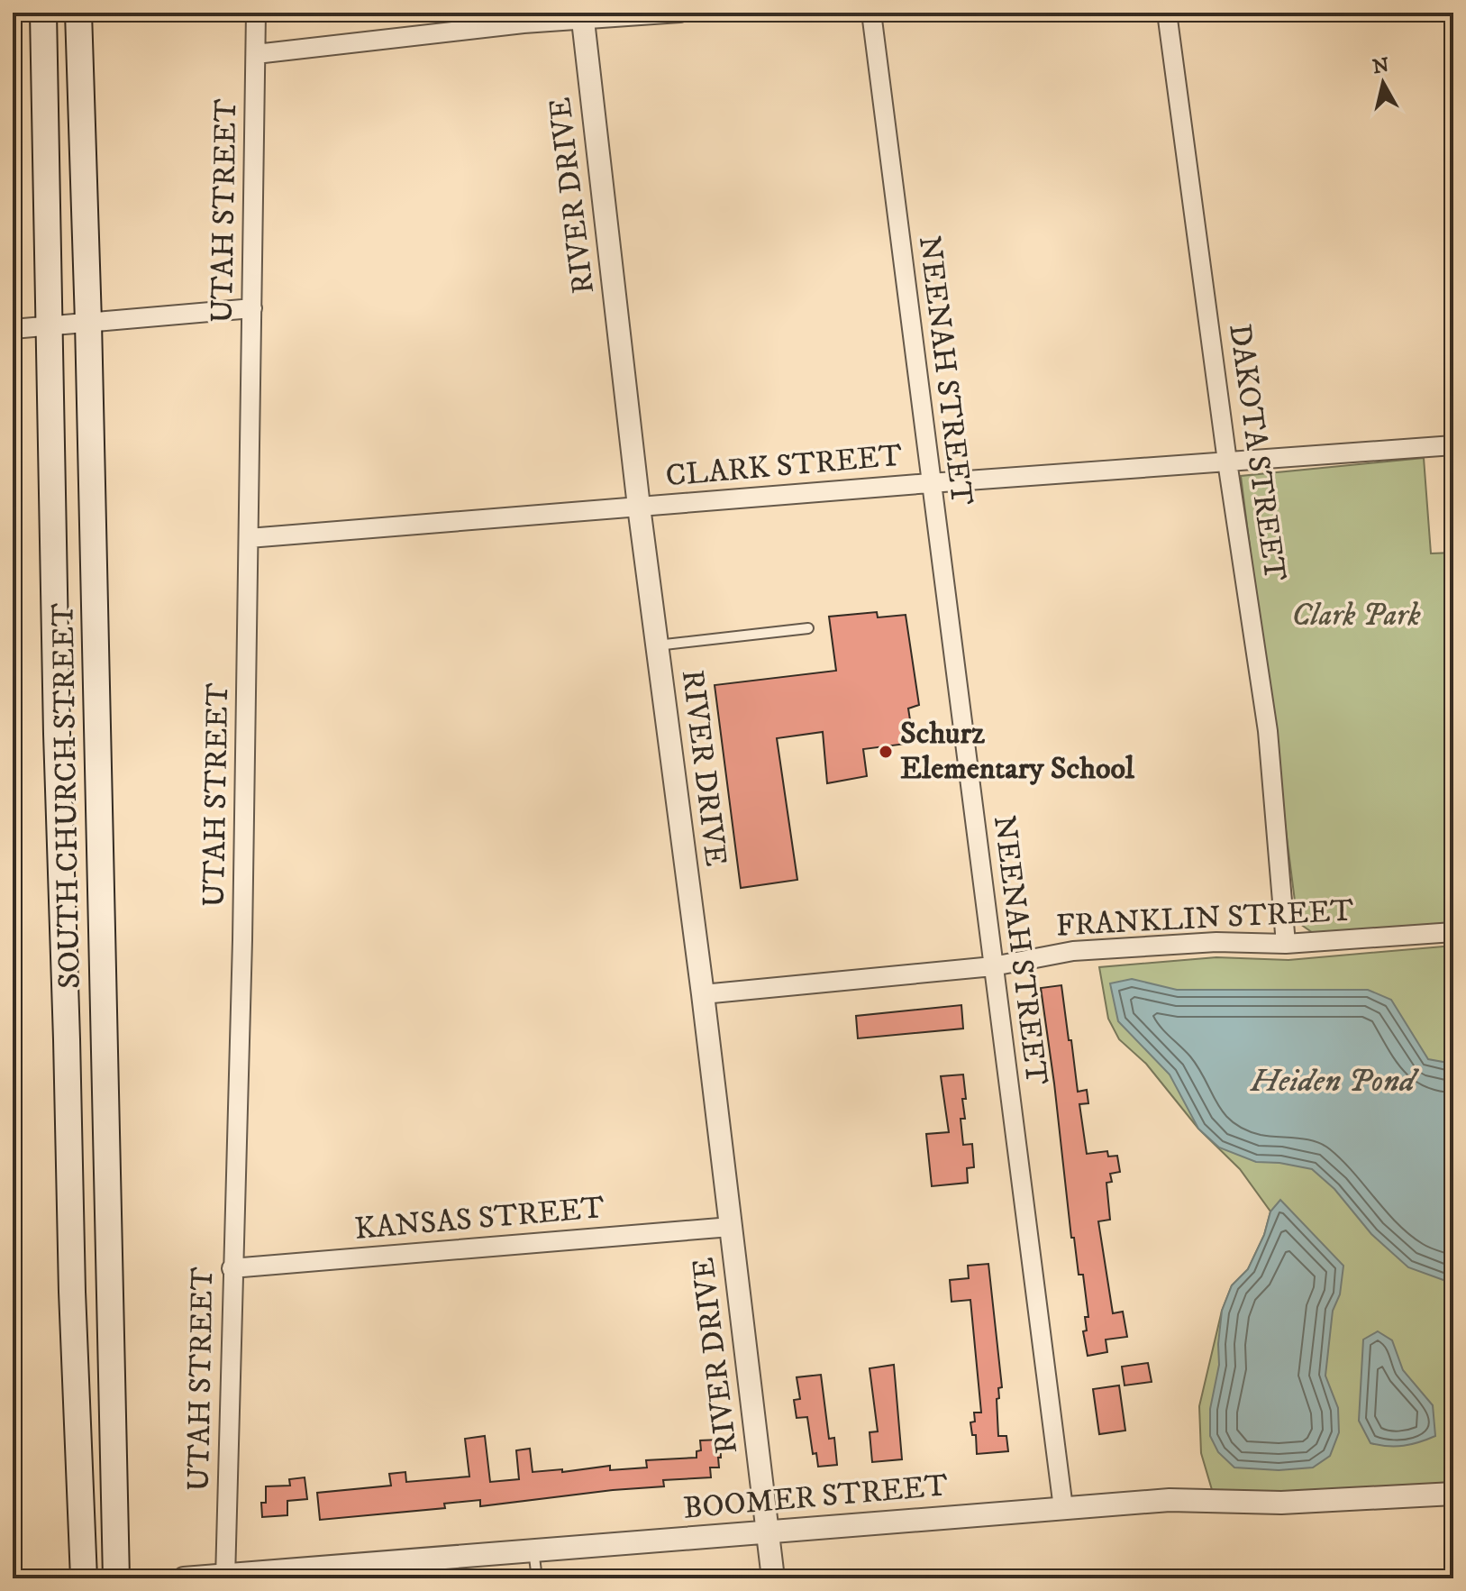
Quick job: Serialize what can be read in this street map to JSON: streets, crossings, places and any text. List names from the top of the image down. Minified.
{"streets":{"main road":["SOUTH CHURCH STREET"],"street":["RIVER DRIVE","UTAH STREET","NEENAH STREET","DAKOTA STREET","CLARK STREET","FRANKLIN STREET","KANSAS STREET","BOOMER STREET"]},"crossings":[["RIVER DRIVE","CLARK STREET"],["RIVER DRIVE","FRANKLIN STREET"],["RIVER DRIVE","KANSAS STREET"],["RIVER DRIVE","BOOMER STREET"],["UTAH STREET","CLARK STREET"],["UTAH STREET","KANSAS STREET"],["UTAH STREET","BOOMER STREET"],["NEENAH STREET","CLARK STREET"],["NEENAH STREET","FRANKLIN STREET"],["NEENAH STREET","BOOMER STREET"],["DAKOTA STREET","CLARK STREET"],["DAKOTA STREET","FRANKLIN STREET"]],"water":["Heiden Pond"],"parks":["Clark Park"],"places":["Schurz Elementary School"],"north":"top"}
